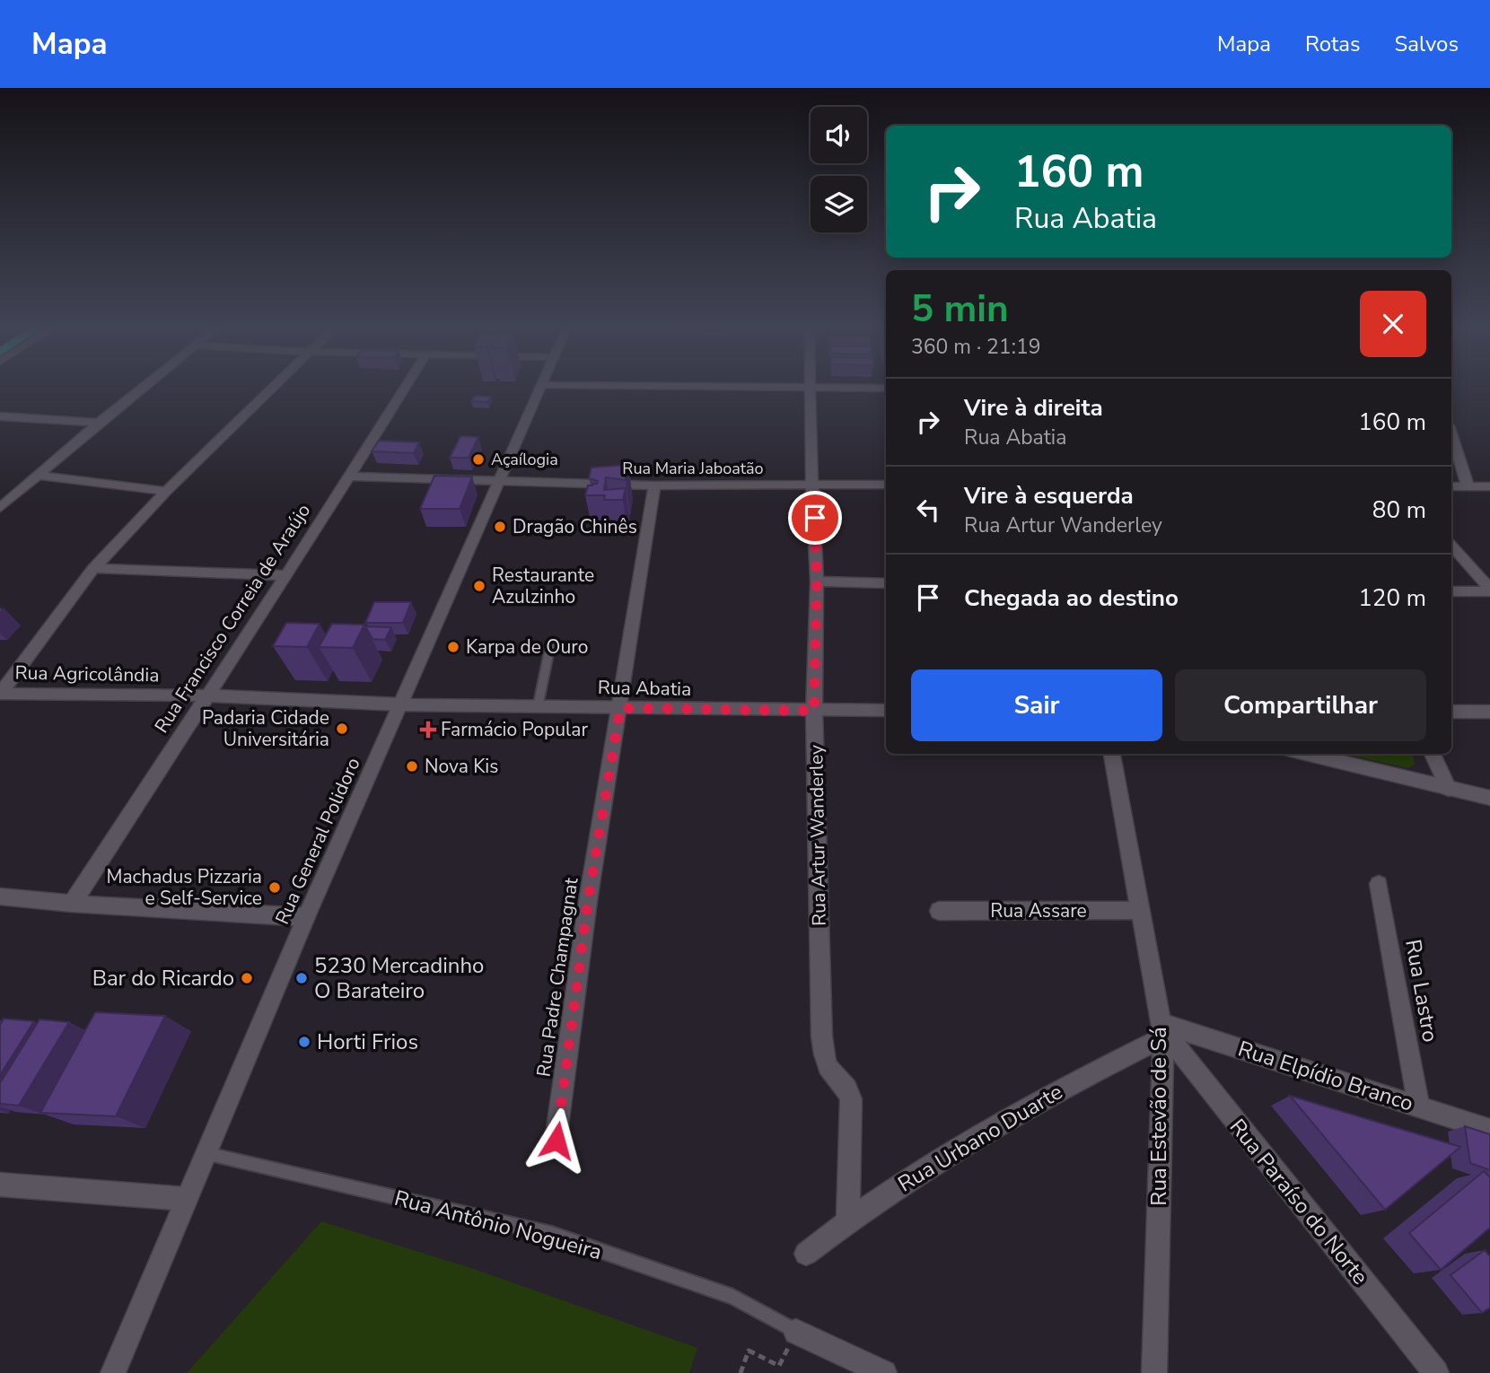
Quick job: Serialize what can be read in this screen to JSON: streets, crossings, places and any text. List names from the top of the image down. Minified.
{"streets":{"street":["Rua Maria Jaboatão","Rua Francisco Correia de Araújo","Rua Agricolândia","Rua Abatia","Rua Artur Wanderley","Rua General Polidoro","Rua Assare","Rua Padre Champagnat","Rua Lastro","Rua Elpídio Branco","Rua Estevão de Sá","Rua Urbano Duarte","Rua Paraíso do Norte","Rua Antônio Nogueira"]},"crossings":[["Rua Maria Jaboatão","Rua Francisco Correia de Araújo"],["Rua Maria Jaboatão","Rua Artur Wanderley"],["Rua Maria Jaboatão","Rua General Polidoro"],["Rua Maria Jaboatão","Rua Padre Champagnat"],["Rua Francisco Correia de Araújo","Rua Agricolândia"],["Rua Agricolândia","Rua Abatia"],["Rua Agricolândia","Rua General Polidoro"],["Rua Abatia","Rua Artur Wanderley"],["Rua Abatia","Rua General Polidoro"],["Rua Abatia","Rua Padre Champagnat"],["Rua Artur Wanderley","Rua Urbano Duarte"],["Rua General Polidoro","Rua Antônio Nogueira"],["Rua Assare","Rua Estevão de Sá"],["Rua Lastro","Rua Elpídio Branco"],["Rua Elpídio Branco","Rua Estevão de Sá"],["Rua Elpídio Branco","Rua Urbano Duarte"],["Rua Elpídio Branco","Rua Paraíso do Norte"],["Rua Estevão de Sá","Rua Urbano Duarte"],["Rua Estevão de Sá","Rua Paraíso do Norte"],["Rua Urbano Duarte","Rua Paraíso do Norte"]],"places":{"other":["Açaílogia","Dragão Chinês","Restaurante Azulzinho","Karpa de Ouro","Padaria Cidade Universitária","Nova Kis","Machadus Pizzaria e Self-Service","Bar do Ricardo","5230 Mercadinho O Barateiro","Horti Frios"],"health":["Farmácio Popular"]},"page":{"header":"Mapa","nav":["Mapa","Rotas","Salvos"],"turn":["160 m","Rua Abatia"],"heading":["5 min","360 m · 21:19"],"list":[{"name":"Vire à direita","note":"Rua Abatia","value":"160 m"},{"name":"Vire à esquerda","note":"Rua Artur Wanderley","value":"80 m"},{"name":"Chegada ao destino","value":"120 m"}],"buttons":["Sair","Compartilhar"]}}
